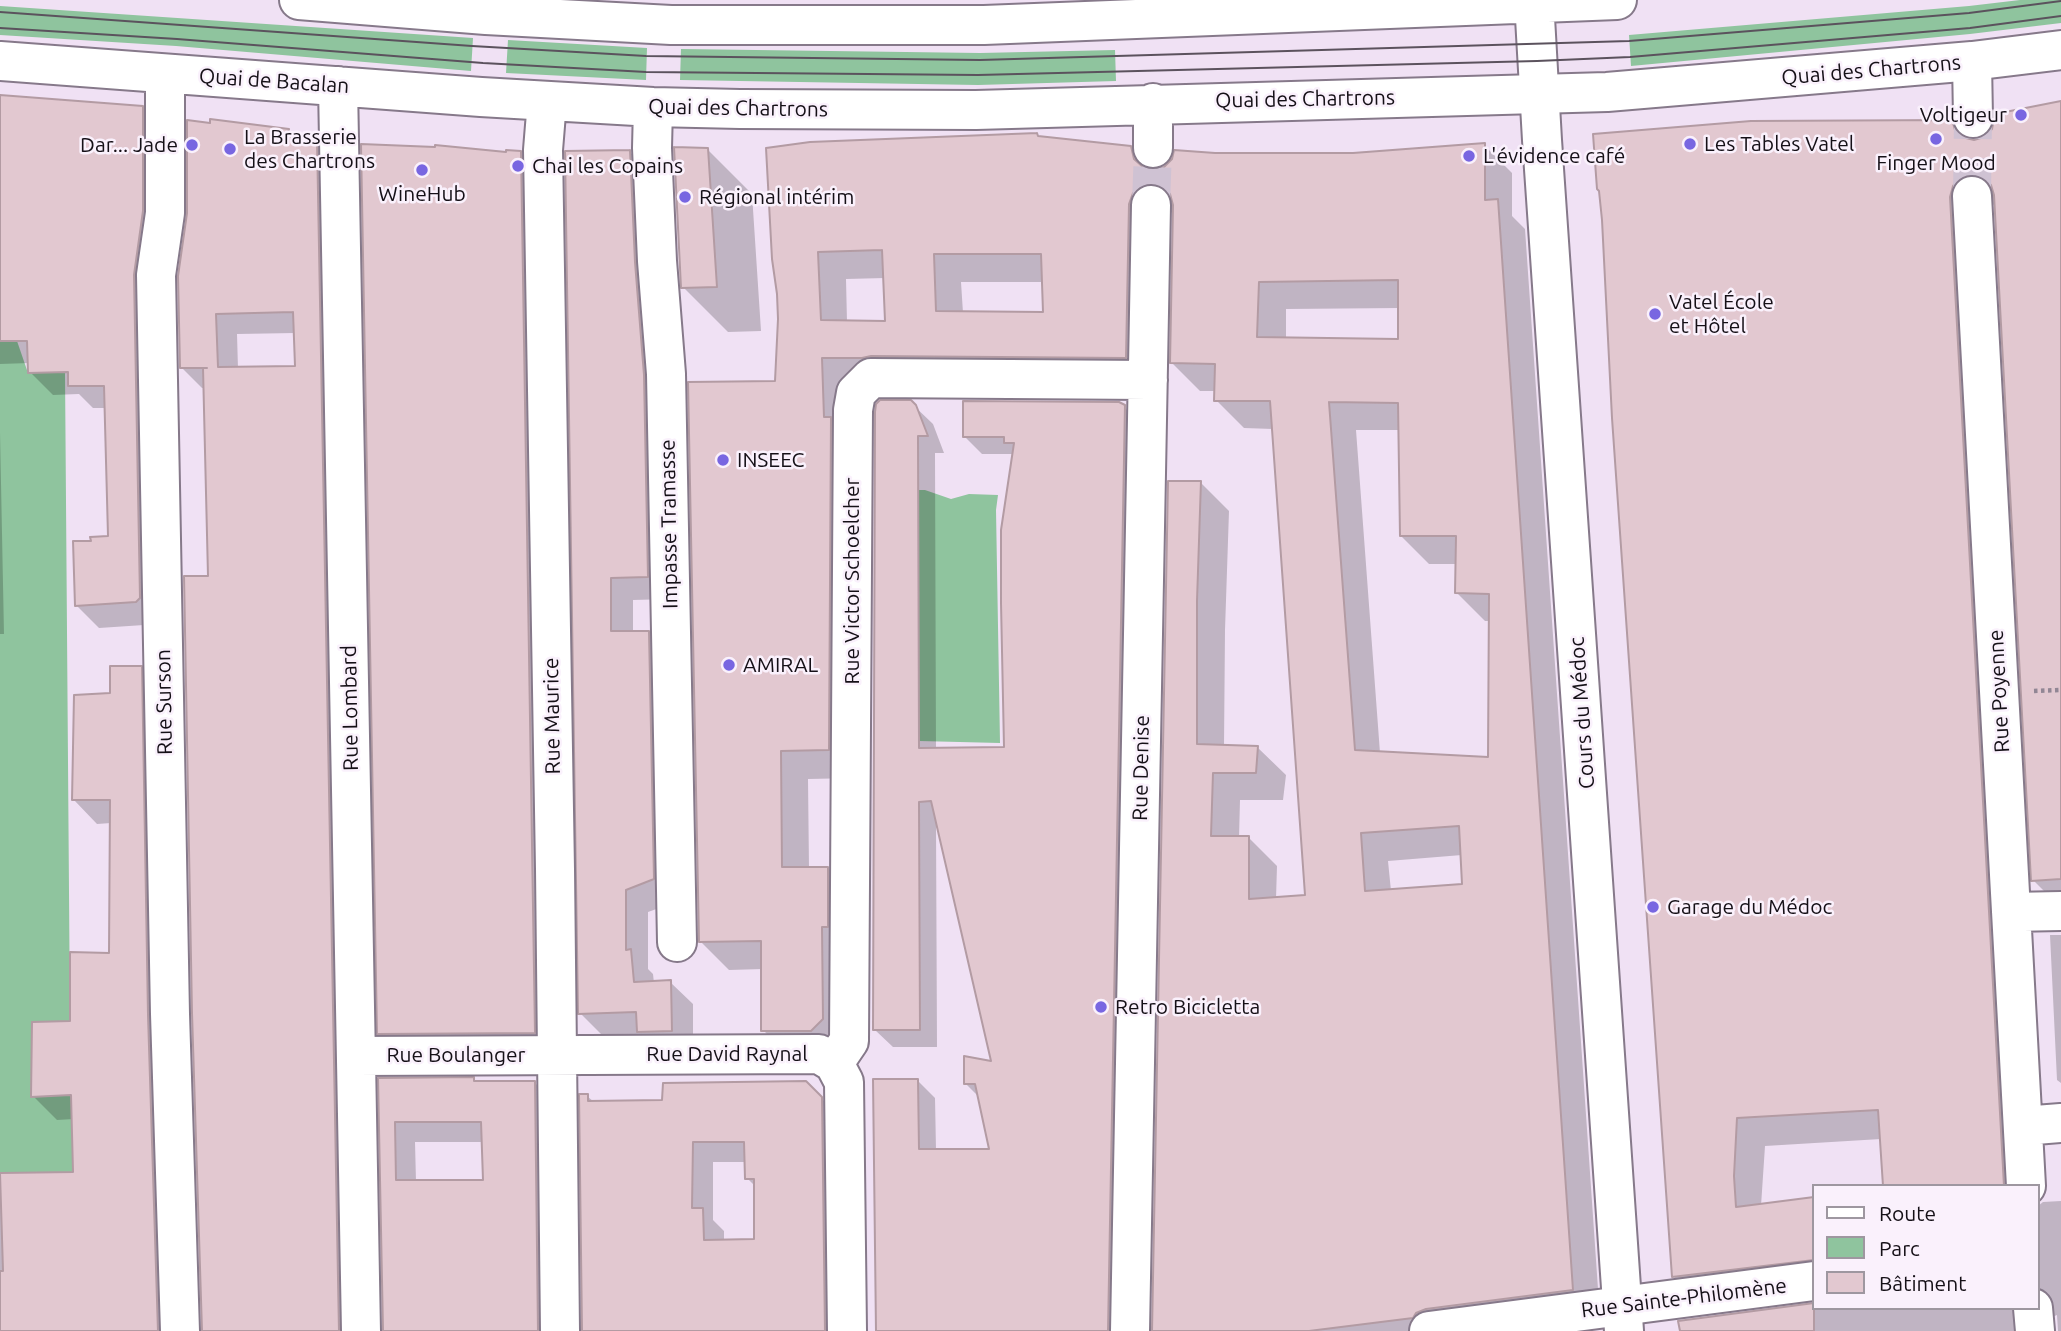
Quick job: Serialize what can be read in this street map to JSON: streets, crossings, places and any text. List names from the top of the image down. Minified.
{"streets":{"street":["Quai des Chartrons","Quai de Bacalan","Impasse Tramasse","Rue Victor Schoelcher","Rue Poyenne","Rue Surson","Rue Lombard","Cours du Médoc","Rue Maurice","Rue Denise","Rue David Raynal","Rue Boulanger","Rue Sainte-Philomène"]},"crossings":[["Quai des Chartrons","Quai de Bacalan"],["Quai des Chartrons","Impasse Tramasse"],["Quai des Chartrons","Cours du Médoc"],["Quai des Chartrons","Rue Maurice"],["Quai de Bacalan","Rue Surson"],["Quai de Bacalan","Rue Lombard"],["Quai de Bacalan","Rue Maurice"],["Rue Victor Schoelcher","Rue Denise"],["Rue Victor Schoelcher","Rue David Raynal"],["Rue Lombard","Rue Boulanger"],["Cours du Médoc","Rue Sainte-Philomène"],["Rue Maurice","Rue David Raynal"],["Rue Maurice","Rue Boulanger"],["Rue David Raynal","Rue Boulanger"]],"places":["Voltigeur","Finger Mood","Les Tables Vatel","Dar... Jade","La Brasserie des Chartrons","L'évidence café","Chai les Copains","WineHub","Régional intérim","Vatel École et Hôtel","INSEEC","AMIRAL","Garage du Médoc","Retro Bicicletta"],"legend":["Route","Parc","Bâtiment"]}
